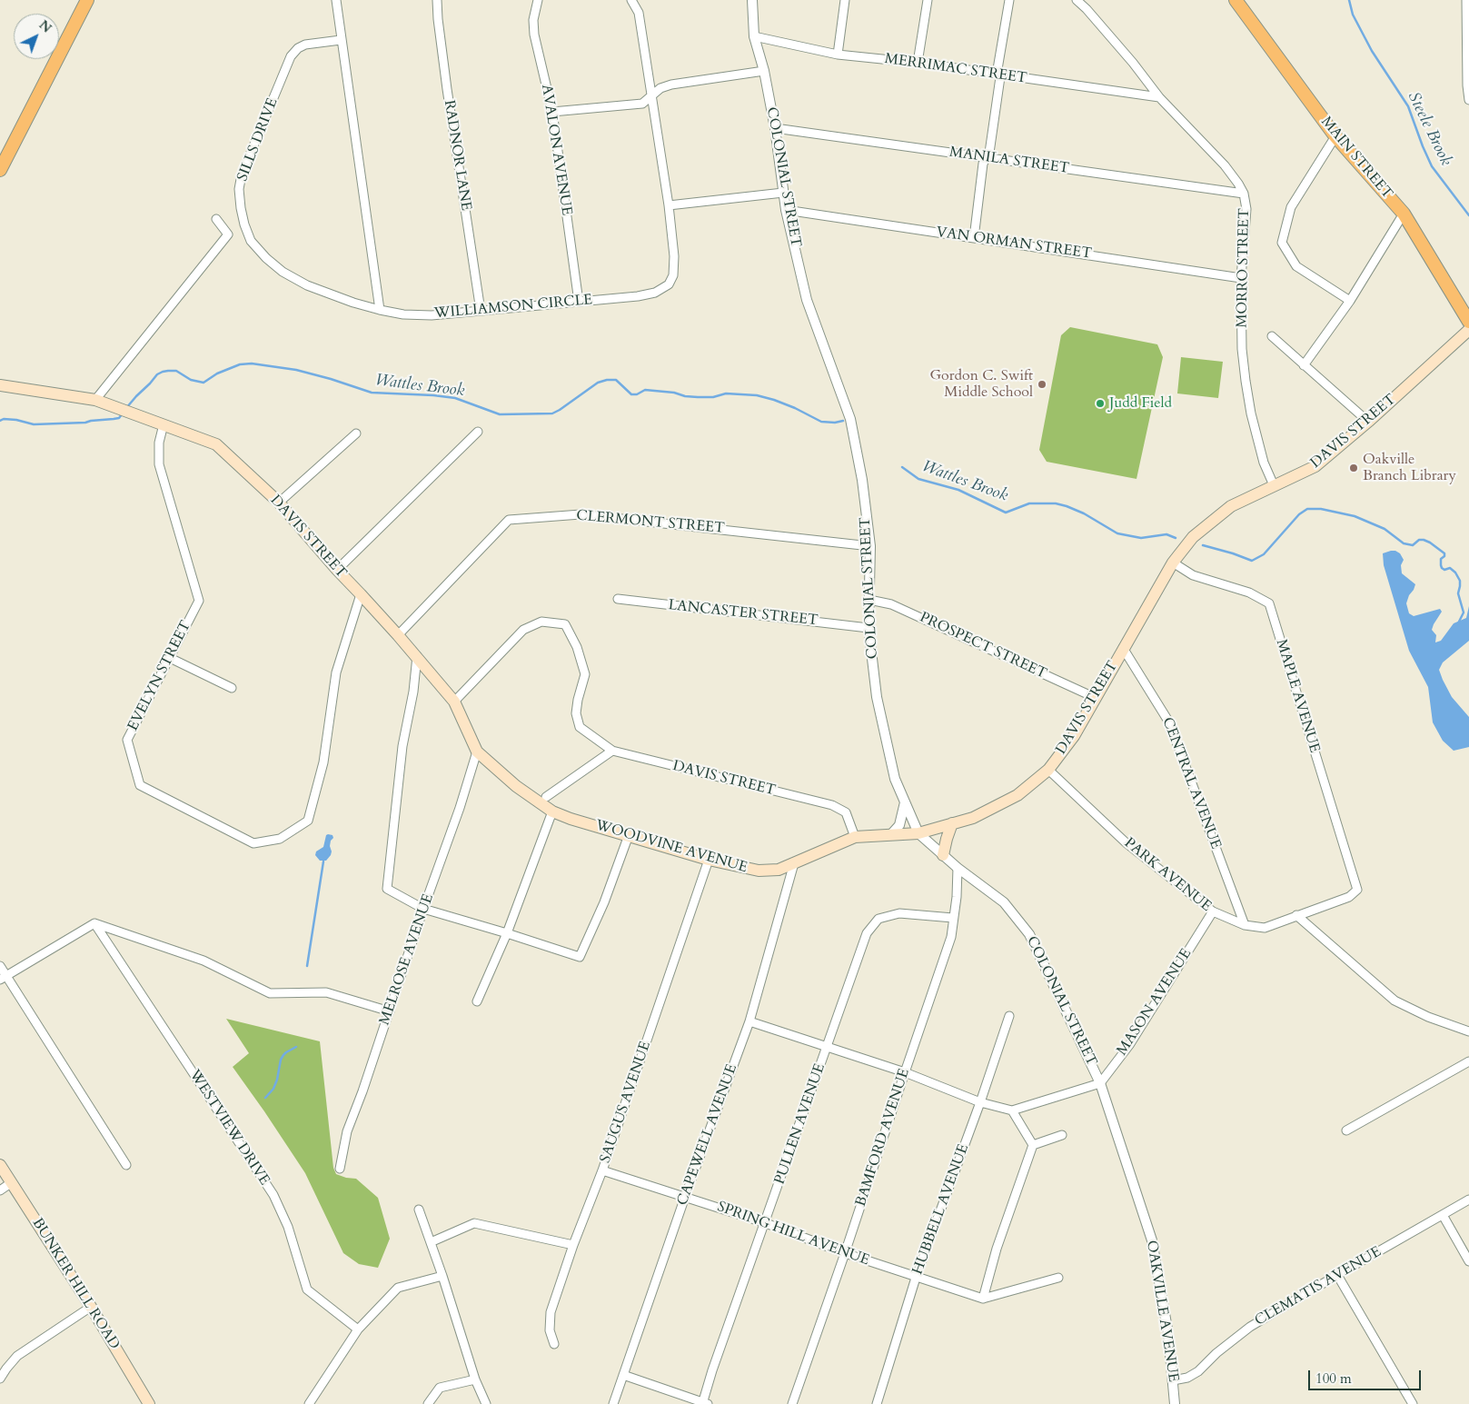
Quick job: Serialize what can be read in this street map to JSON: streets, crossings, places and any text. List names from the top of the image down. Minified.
{"streets":{"main road":["MAIN STREET","DAVIS STREET","WOODVINE AVENUE","BUNKER HILL ROAD"],"street":["MERRIMAC STREET","SILLS DRIVE","AVALON AVENUE","RADNOR LANE","MANILA STREET","COLONIAL STREET","VAN ORMAN STREET","MORRO STREET","WILLIAMSON CIRCLE","CLERMONT STREET","LANCASTER STREET","PROSPECT STREET","EVELYN STREET","MAPLE AVENUE","CENTRAL AVENUE","PARK AVENUE","MELROSE AVENUE","MASON AVENUE","SAUGUS AVENUE","PULLEN AVENUE","WESTVIEW DRIVE","CAPEWELL AVENUE","BAMFORD AVENUE","HUBBELL AVENUE","SPRING HILL AVENUE","CLEMATIS AVENUE","OAKVILLE AVENUE"]},"crossings":[["MERRIMAC STREET","COLONIAL STREET"],["MERRIMAC STREET","MORRO STREET"],["SILLS DRIVE","WILLIAMSON CIRCLE"],["AVALON AVENUE","WILLIAMSON CIRCLE"],["RADNOR LANE","WILLIAMSON CIRCLE"],["MANILA STREET","COLONIAL STREET"],["MANILA STREET","MORRO STREET"],["COLONIAL STREET","VAN ORMAN STREET"],["COLONIAL STREET","DAVIS STREET"],["COLONIAL STREET","CLERMONT STREET"],["COLONIAL STREET","LANCASTER STREET"],["COLONIAL STREET","PROSPECT STREET"],["COLONIAL STREET","MASON AVENUE"],["COLONIAL STREET","BAMFORD AVENUE"],["COLONIAL STREET","OAKVILLE AVENUE"],["VAN ORMAN STREET","MORRO STREET"],["MORRO STREET","DAVIS STREET"],["DAVIS STREET","CLERMONT STREET"],["DAVIS STREET","PROSPECT STREET"],["DAVIS STREET","EVELYN STREET"],["DAVIS STREET","MAPLE AVENUE"],["DAVIS STREET","CENTRAL AVENUE"],["DAVIS STREET","WOODVINE AVENUE"],["DAVIS STREET","PARK AVENUE"],["DAVIS STREET","MELROSE AVENUE"],["MAPLE AVENUE","PARK AVENUE"],["CENTRAL AVENUE","PARK AVENUE"],["WOODVINE AVENUE","SAUGUS AVENUE"],["WOODVINE AVENUE","CAPEWELL AVENUE"],["PARK AVENUE","MASON AVENUE"],["SAUGUS AVENUE","SPRING HILL AVENUE"],["PULLEN AVENUE","BAMFORD AVENUE"],["PULLEN AVENUE","SPRING HILL AVENUE"],["CAPEWELL AVENUE","SPRING HILL AVENUE"],["BAMFORD AVENUE","SPRING HILL AVENUE"],["HUBBELL AVENUE","SPRING HILL AVENUE"],["CLEMATIS AVENUE","OAKVILLE AVENUE"]],"water":["Steele Brook","Wattles Brook"],"places":["Gordon C. Swift Middle School","Judd Field","Oakville Branch Library"],"scale_bar":"100 m","north":"top right"}
